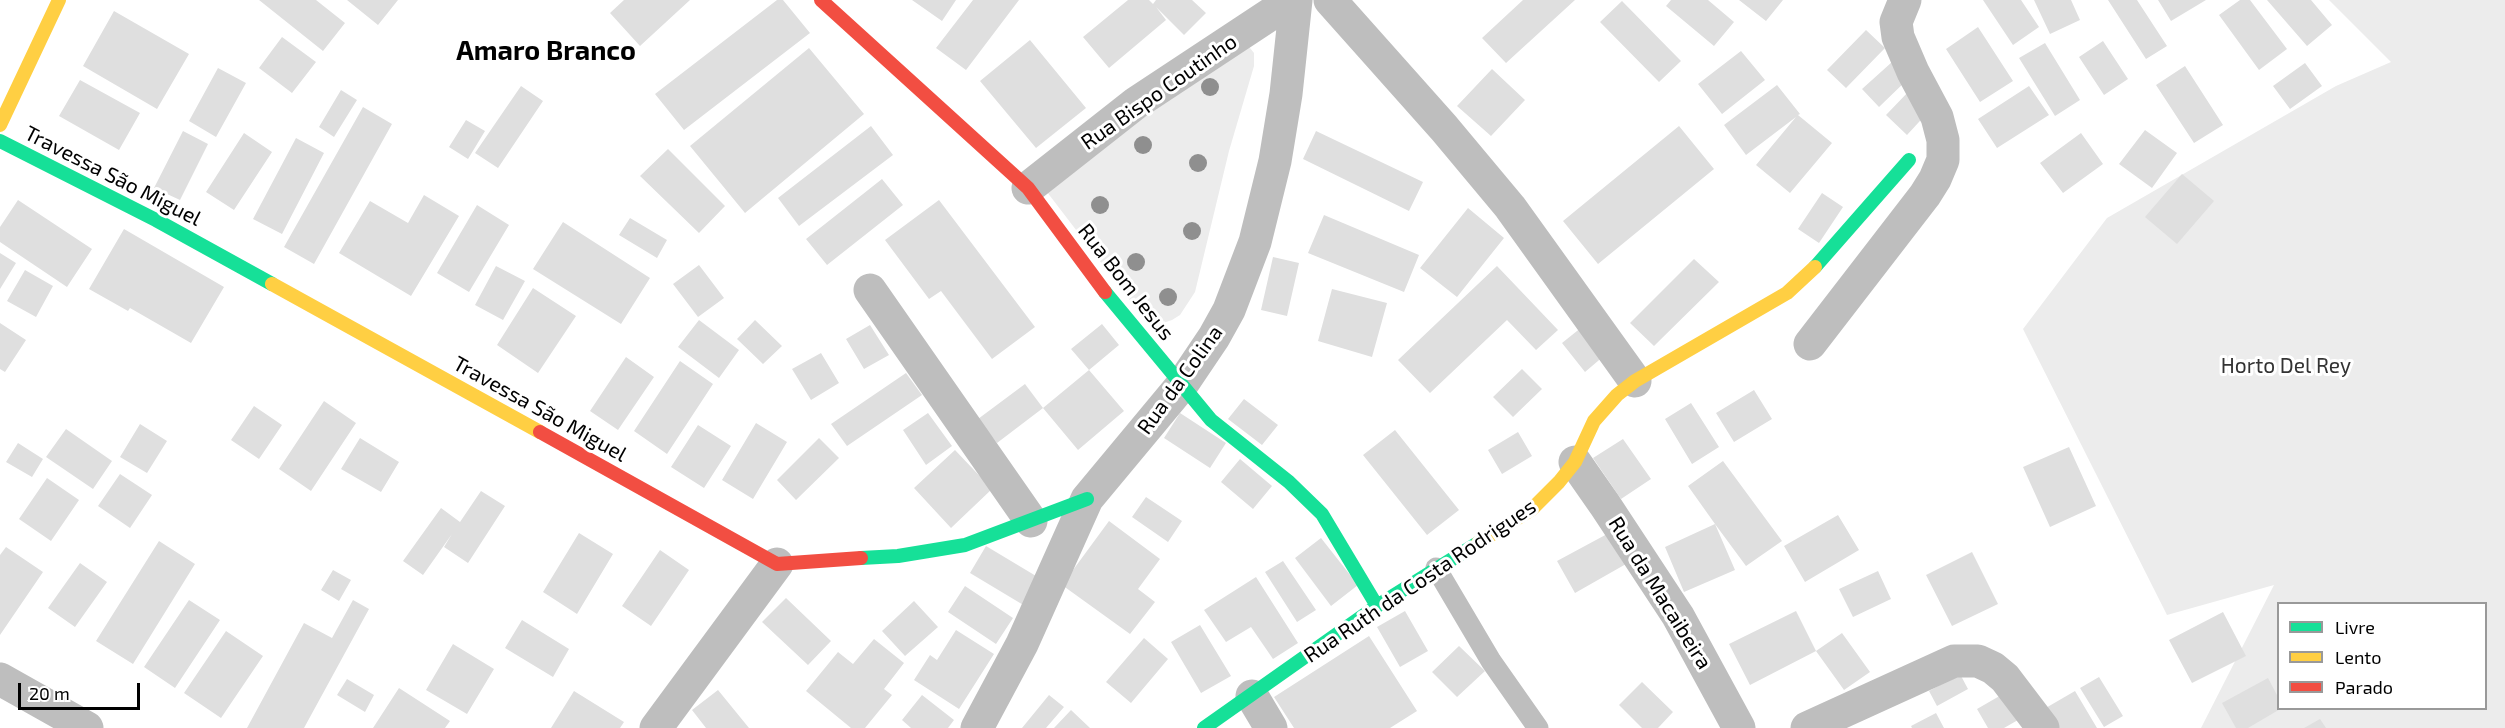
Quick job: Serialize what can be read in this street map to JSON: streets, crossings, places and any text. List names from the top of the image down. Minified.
{"streets":{"street":["Rua Bispo Coutinho","Travessa São Miguel","Rua Bom Jesus","Rua da Colina","Rua Ruth da Costa Rodrigues","Rua da Macaibeira"]},"crossings":[["Rua Bispo Coutinho","Rua Bom Jesus"],["Rua Bispo Coutinho","Rua da Colina"],["Rua Bom Jesus","Rua da Colina"],["Rua Bom Jesus","Rua Ruth da Costa Rodrigues"],["Rua Ruth da Costa Rodrigues","Rua da Macaibeira"]],"districts":["Amaro Branco"],"parks":["Horto Del Rey"],"legend":["Livre","Lento","Parado"],"scale_bar":"20 m"}
